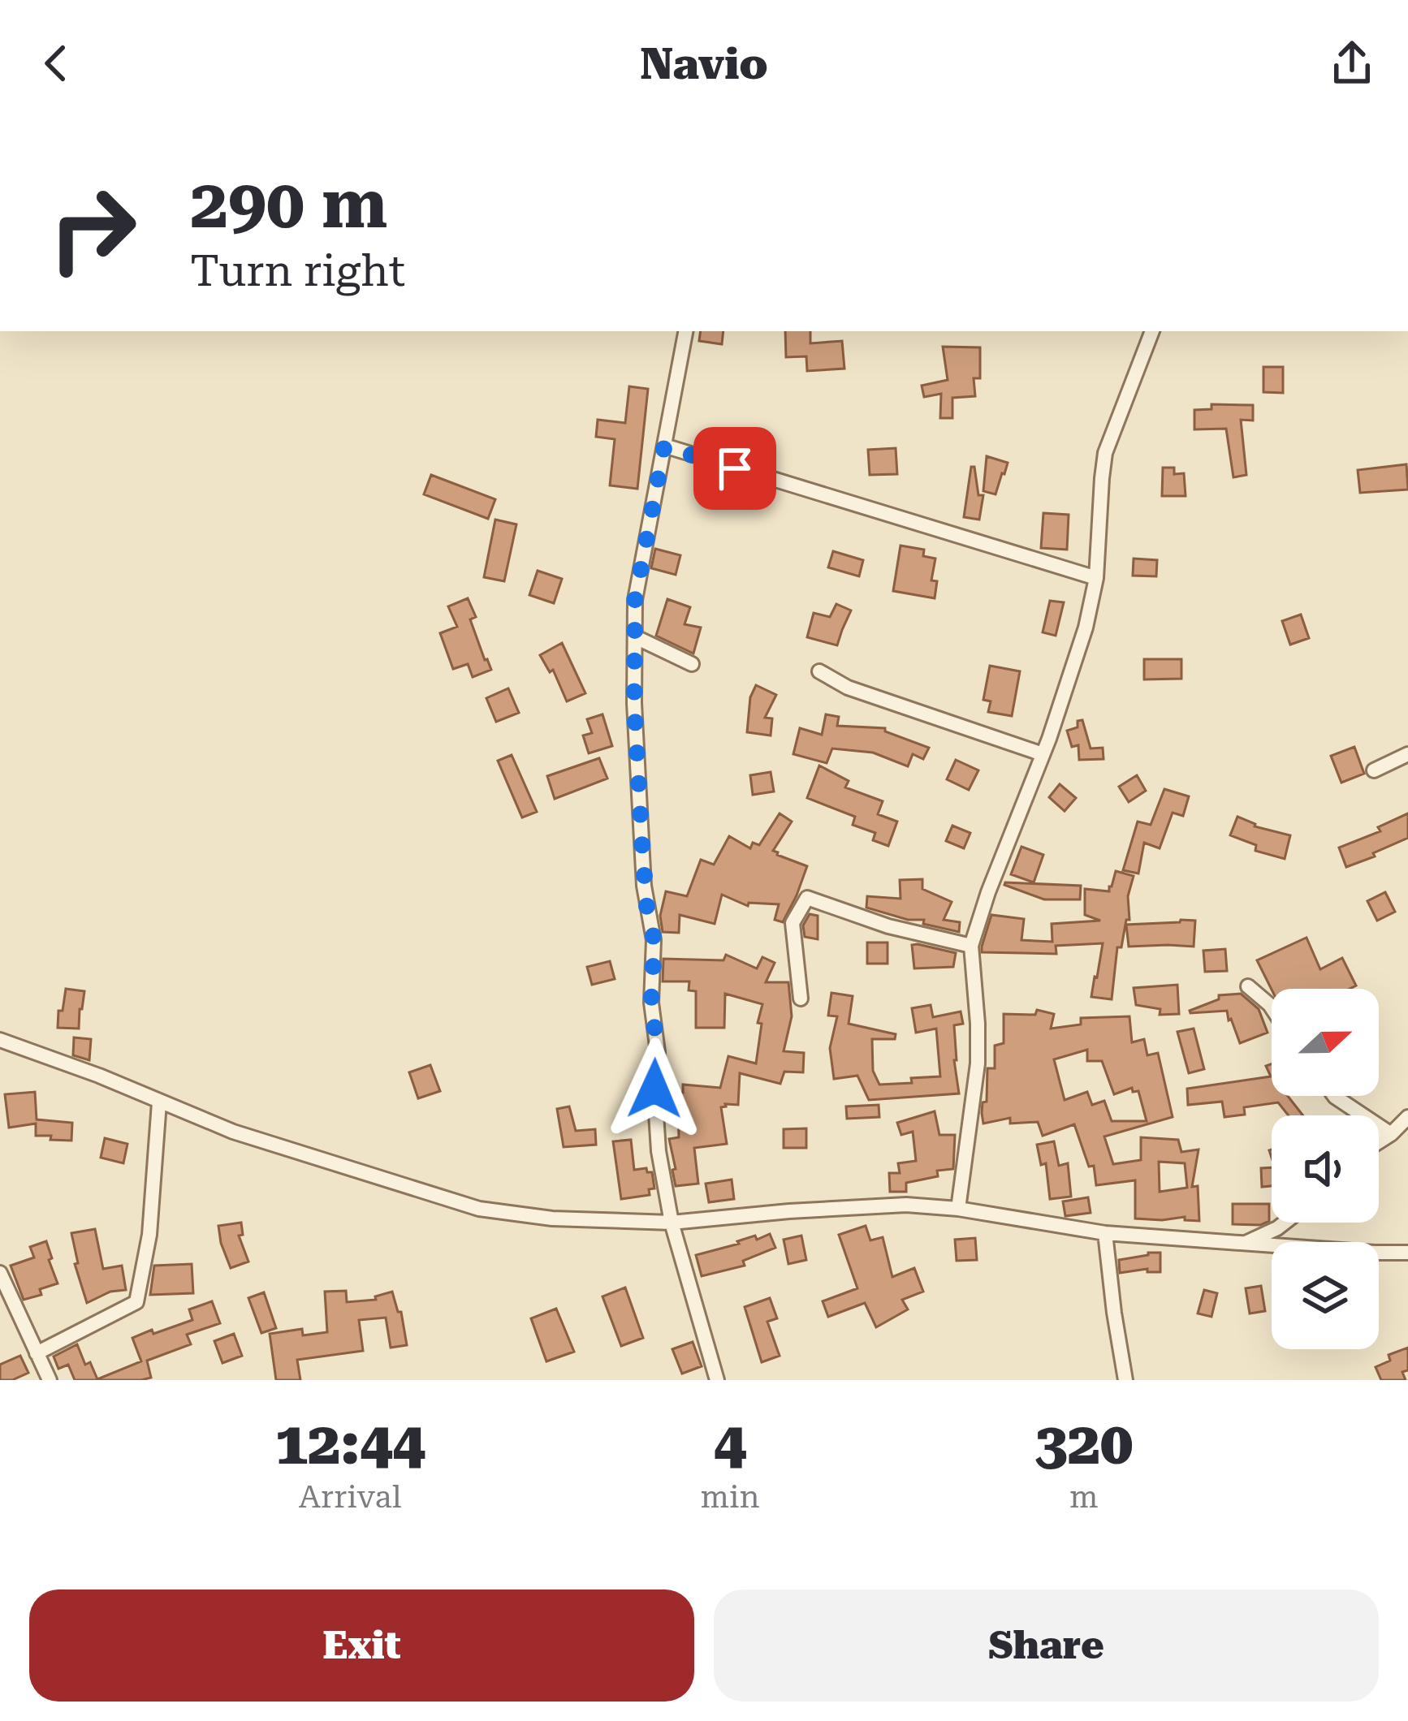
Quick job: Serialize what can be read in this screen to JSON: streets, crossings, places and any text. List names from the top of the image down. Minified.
{"north":"right","page":{"header":"Navio","turn":["290 m","Turn right"],"eta":["12:44","Arrival","4","min","320","m"],"buttons":["Exit","Share"]}}
